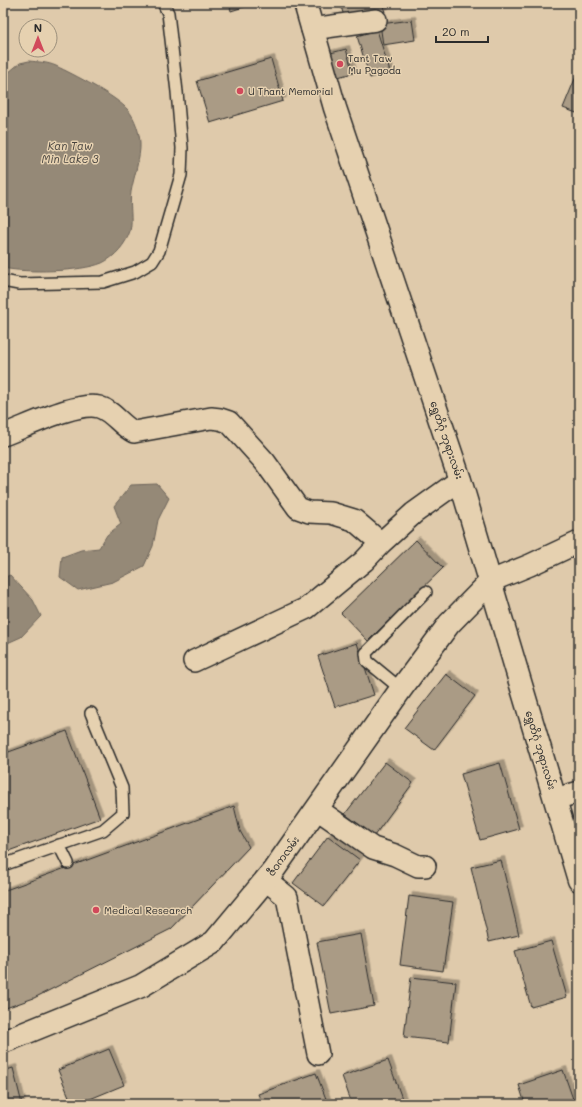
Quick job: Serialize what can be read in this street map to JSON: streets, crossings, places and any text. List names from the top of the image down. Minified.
{"streets":{"main road":["ရွှေတိဂုံ ဘုရားလမ်း","ဇီဝကလမ်း"]},"crossings":[["ရွှေတိဂုံ ဘုရားလမ်း","ဇီဝကလမ်း"]],"water":["Kan Taw Min Lake 3"],"places":["Tant Taw Mu Pagoda","U Thant Memorial","Medical Research"],"scale_bar":"20 m","north":"top"}
